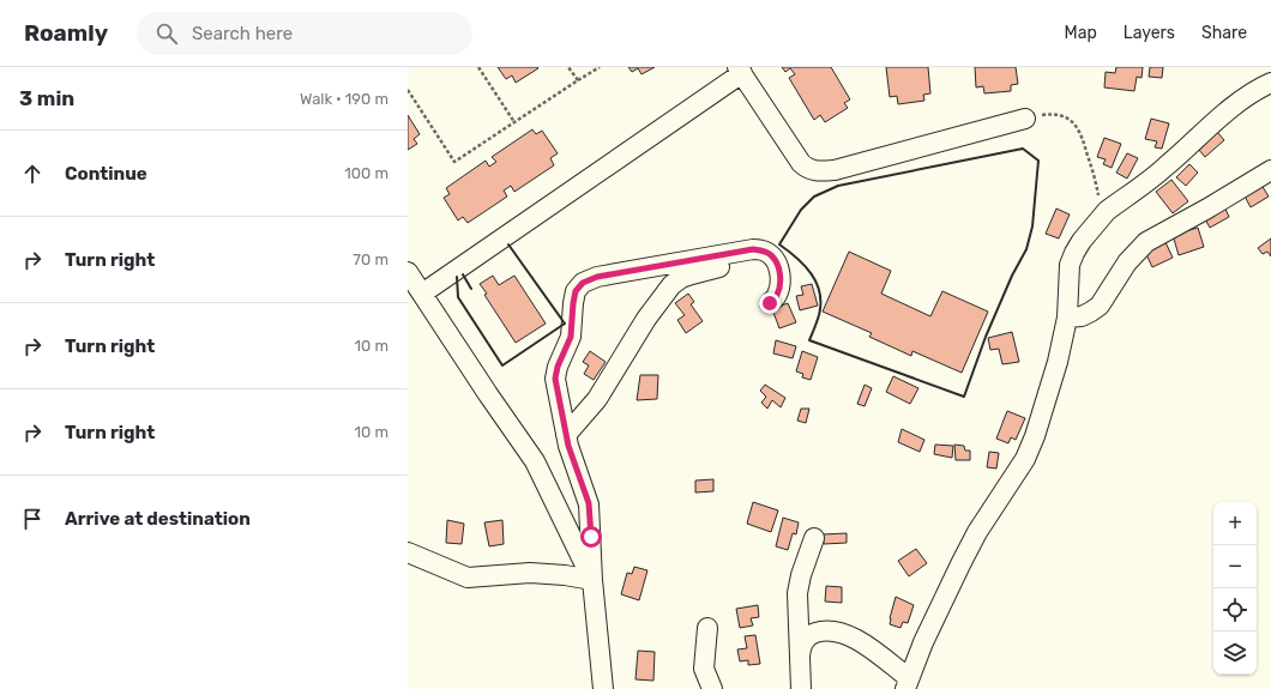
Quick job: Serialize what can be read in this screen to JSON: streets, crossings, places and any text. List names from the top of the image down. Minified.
{"page":{"header":"Roamly","search":"Search here","nav":["Map","Layers","Share"],"heading":["3 min","Walk · 190 m"],"list":[["Continue","100 m"],["Turn right","70 m"],["Turn right","10 m"],["Turn right","10 m"],"Arrive at destination"],"map_buttons":["+","−"]}}
